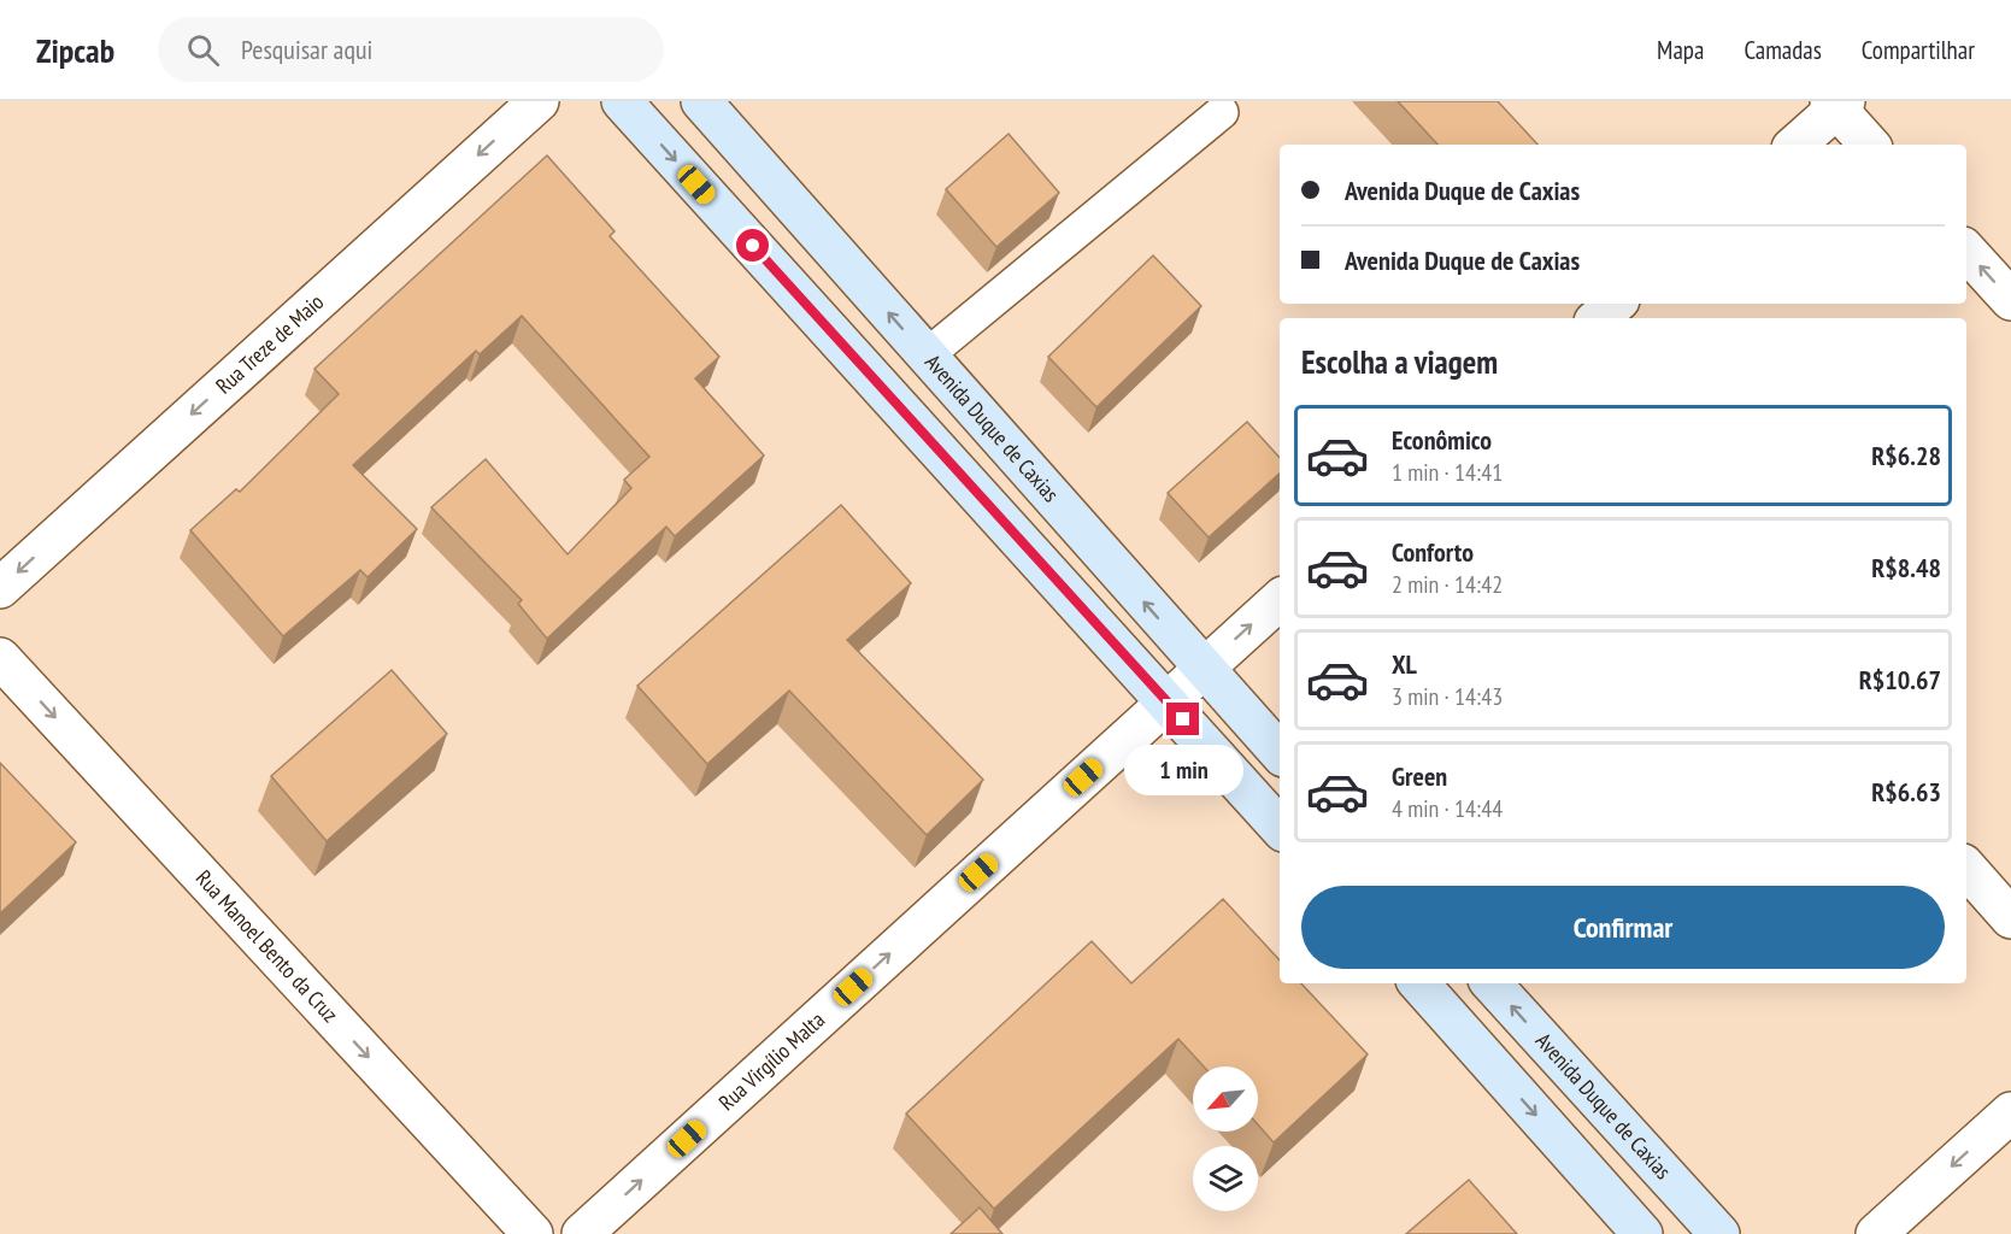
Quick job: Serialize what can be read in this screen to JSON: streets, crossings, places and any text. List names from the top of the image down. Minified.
{"streets":{"main road":["Avenida Duque de Caxias"],"street":["Rua Treze de Maio","Rua Manoel Bento da Cruz","Rua Virgílio Malta"]},"crossings":[["Avenida Duque de Caxias","Rua Virgílio Malta"]],"one_way":["Rua Treze de Maio","Rua Manoel Bento da Cruz","Rua Virgílio Malta"],"north":"bottom left","page":{"header":"Zipcab","search":"Pesquisar aqui","nav":["Mapa","Camadas","Compartilhar"],"banner":["Avenida Duque de Caxias","Avenida Duque de Caxias"],"heading":"Escolha a viagem","list":[{"name":"Econômico","note":"1 min · 14:41","value":"R$6.28"},{"name":"Conforto","note":"2 min · 14:42","value":"R$8.48"},{"name":"XL","note":"3 min · 14:43","value":"R$10.67"},{"name":"Green","note":"4 min · 14:44","value":"R$6.63"}],"bubble":"1 min","buttons":"Confirmar"}}
